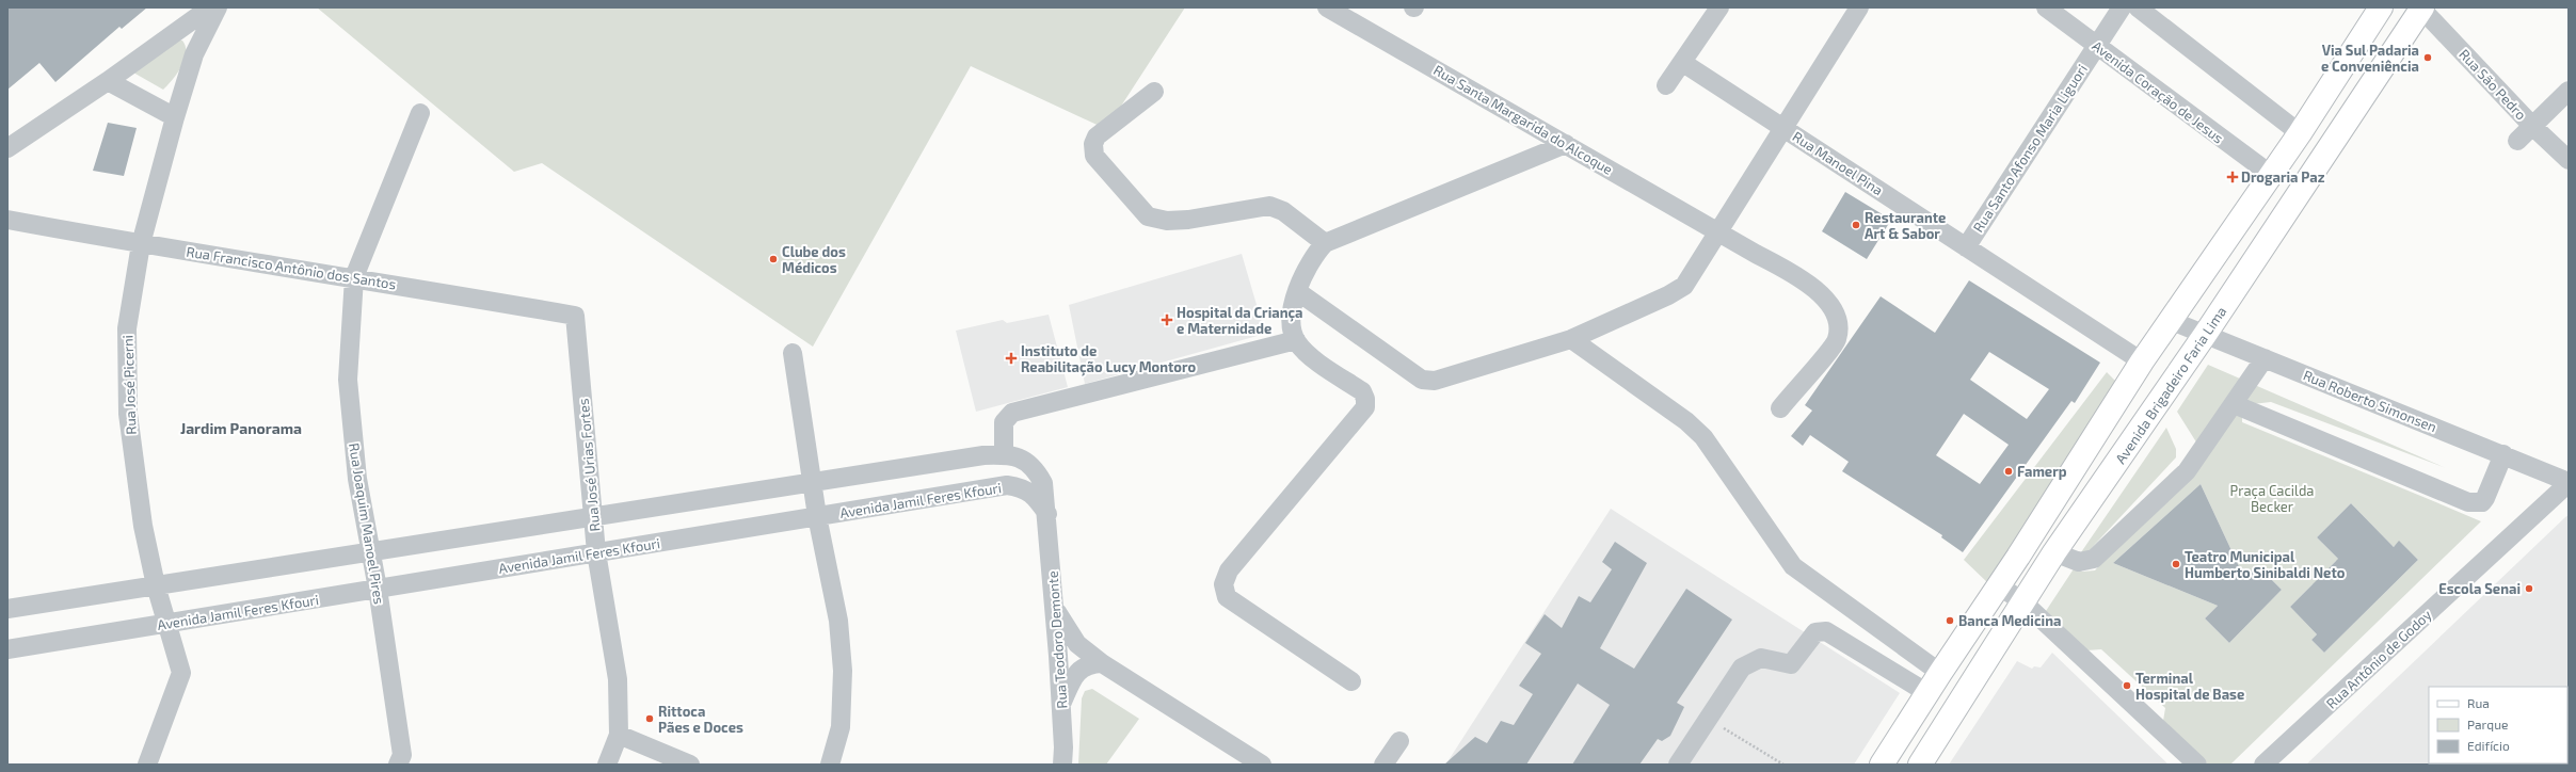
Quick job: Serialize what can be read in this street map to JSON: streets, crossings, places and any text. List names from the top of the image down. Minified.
{"streets":{"main road":["Avenida Brigadeiro Faria Lima"],"street":["Rua São Pedro","Avenida Coração de Jesus","Rua Santa Margarida do Alcoque","Rua Santo Afonso Maria Liguori","Rua Manoel Pina","Rua Francisco Antônio dos Santos","Rua José Picerni","Rua Roberto Simonsen","Rua José Urias Fortes","Avenida Jamil Feres Kfouri","Rua Joaquim Manoel Pires","Rua Teodoro Demonte","Rua Antônio de Godoy"]},"crossings":[["Rua São Pedro","Avenida Brigadeiro Faria Lima"],["Avenida Coração de Jesus","Rua Santo Afonso Maria Liguori"],["Rua Santo Afonso Maria Liguori","Rua Manoel Pina"],["Rua Francisco Antônio dos Santos","Rua José Picerni"],["Rua Francisco Antônio dos Santos","Rua José Urias Fortes"],["Rua Francisco Antônio dos Santos","Rua Joaquim Manoel Pires"],["Rua José Picerni","Avenida Jamil Feres Kfouri"],["Avenida Brigadeiro Faria Lima","Rua Roberto Simonsen"],["Rua Roberto Simonsen","Rua Antônio de Godoy"],["Rua José Urias Fortes","Avenida Jamil Feres Kfouri"],["Avenida Jamil Feres Kfouri","Rua Joaquim Manoel Pires"],["Avenida Jamil Feres Kfouri","Rua Teodoro Demonte"]],"districts":["Jardim Panorama"],"parks":["Praça Cacilda Becker"],"places":{"other":["Via Sul Padaria e Conveniência","Restaurante Art & Sabor","Clube dos Médicos","Famerp","Teatro Municipal Humberto Sinibaldi Neto","Escola Senai","Banca Medicina","Terminal Hospital de Base","Rittoca Pães e Doces"],"health":["Drogaria Paz","Hospital da Criança e Maternidade","Instituto de Reabilitação Lucy Montoro"]},"legend":["Rua","Parque","Edifício"]}
